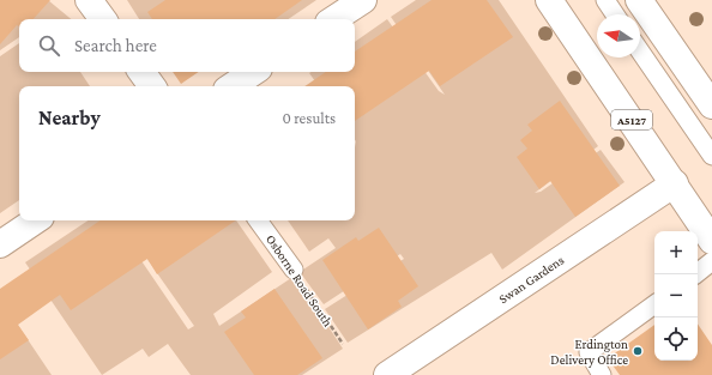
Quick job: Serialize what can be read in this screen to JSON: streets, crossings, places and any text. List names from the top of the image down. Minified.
{"streets":{"street":["A5127","Swan Gardens"],"lane":["Osborne Road South"]},"crossings":[["A5127","Swan Gardens"]],"places":["Erdington Delivery Office"],"north":"left","page":{"search":"Search here","heading":["Nearby","0 results"],"map_buttons":["+","−"]}}
